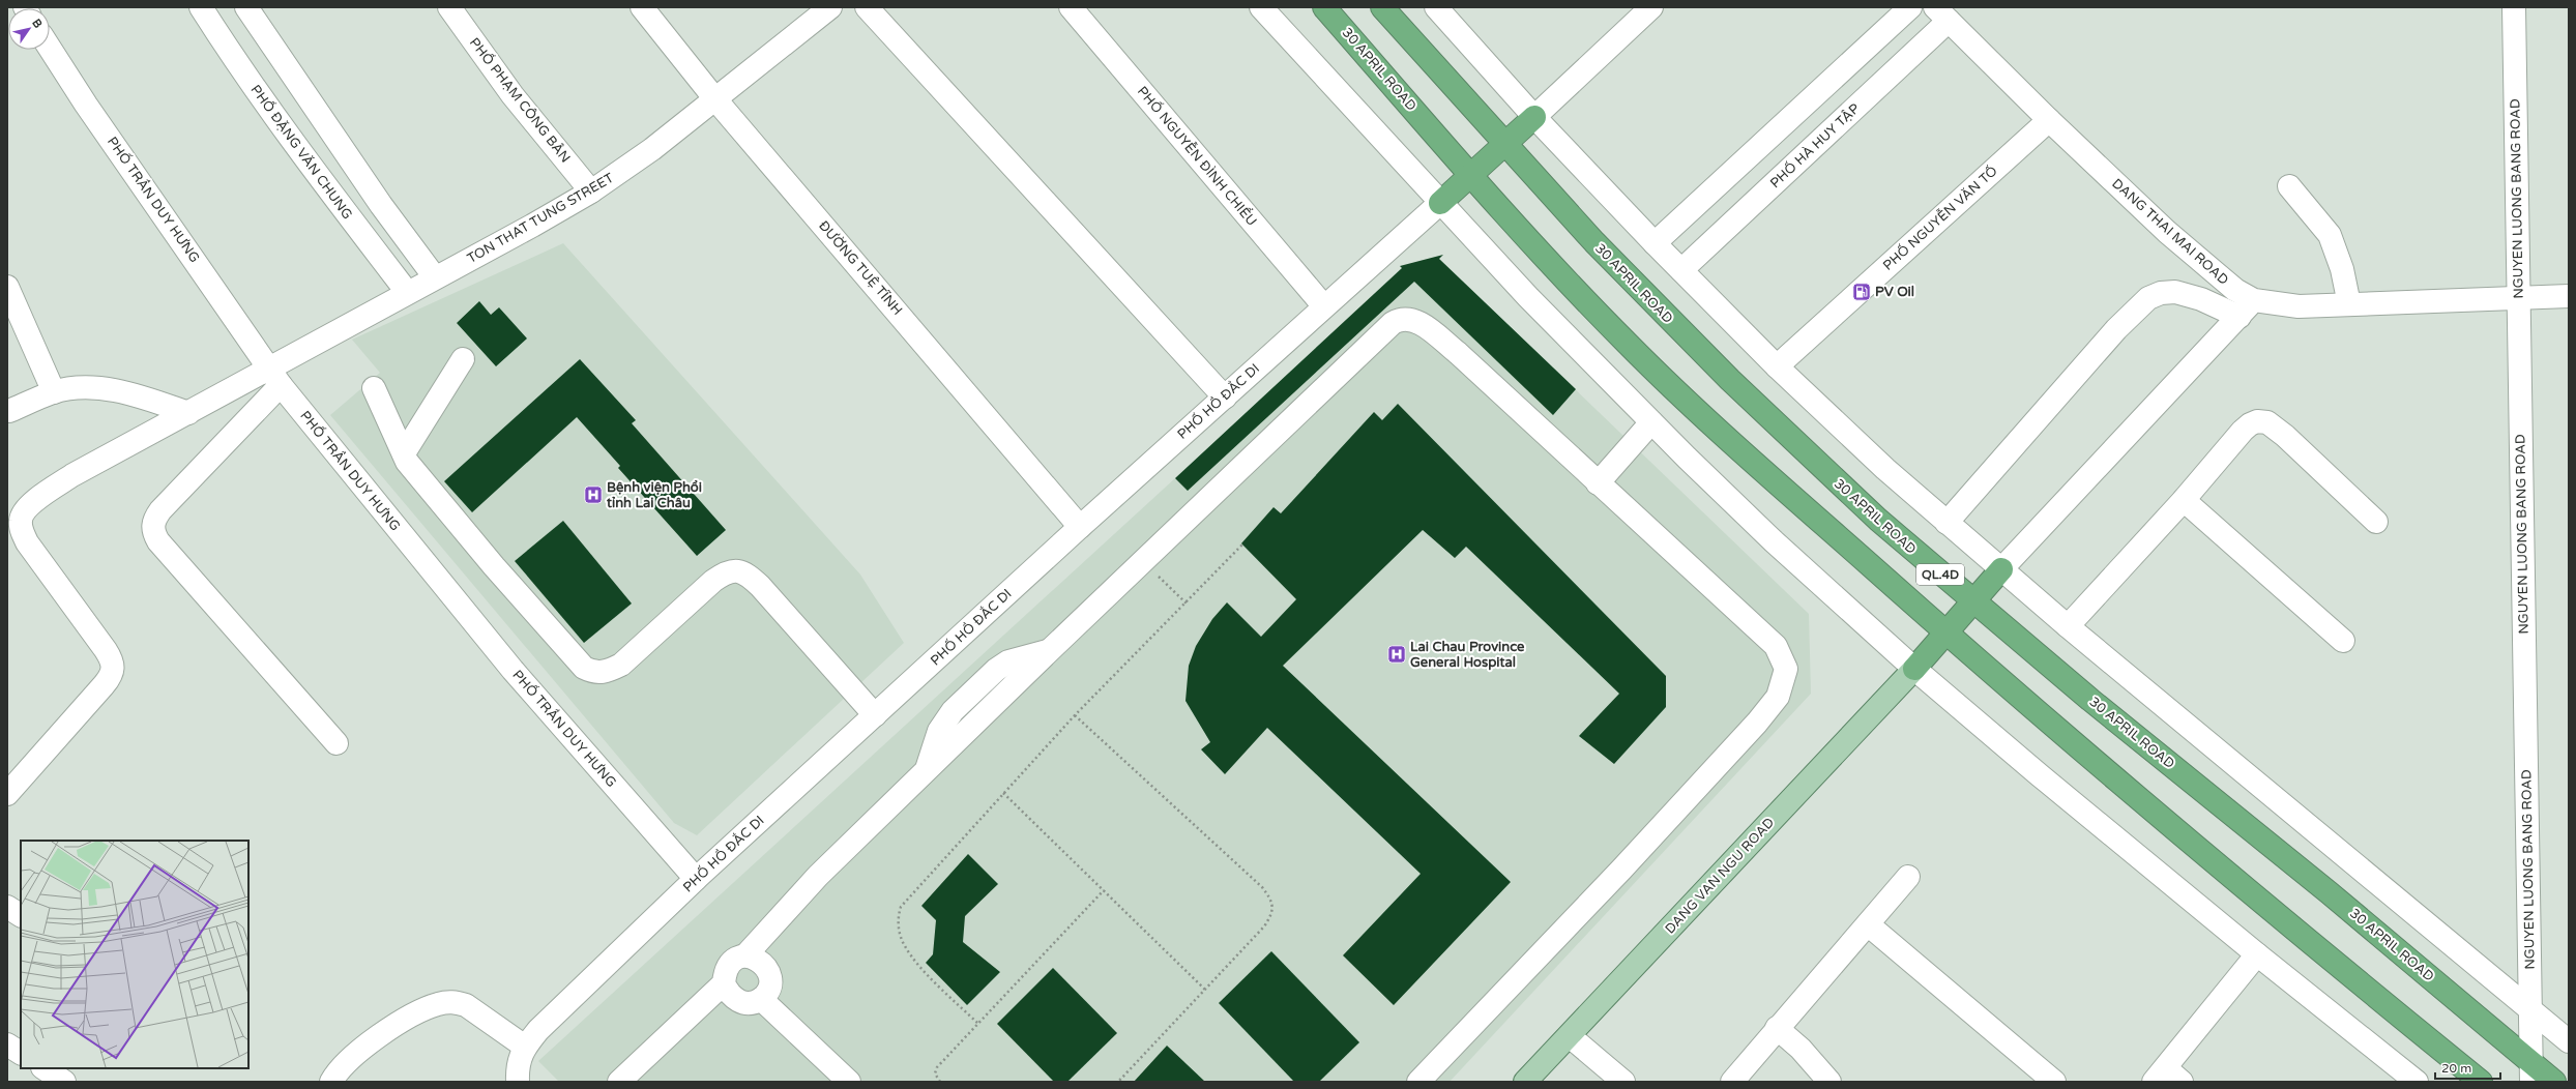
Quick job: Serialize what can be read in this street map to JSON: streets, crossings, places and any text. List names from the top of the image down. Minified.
{"streets":{"highway":["30 APRIL ROAD","QL.4D"],"main road":["DANG VAN NGU ROAD"],"street":["PHỐ PHẠM CÔNG BÂN","PHỐ HÀ HUY TẬP","PHỐ ĐẶNG VĂN CHUNG","PHỐ NGUYỄN ĐÌNH CHIỂU","NGUYEN LUONG BANG ROAD","PHỐ TRẦN DUY HƯNG","TON THAT TUNG STREET","PHỐ NGUYỄN VĂN TỐ","DANG THAI MAI ROAD","ĐƯỜNG TUỆ TĨNH","PHỐ HỒ ĐẮC DI"]},"crossings":[["30 APRIL ROAD","NGUYEN LUONG BANG ROAD"],["PHỐ PHẠM CÔNG BÂN","TON THAT TUNG STREET"],["PHỐ HÀ HUY TẬP","DANG THAI MAI ROAD"],["PHỐ ĐẶNG VĂN CHUNG","TON THAT TUNG STREET"],["PHỐ NGUYỄN ĐÌNH CHIỂU","PHỐ HỒ ĐẮC DI"],["NGUYEN LUONG BANG ROAD","DANG THAI MAI ROAD"],["PHỐ TRẦN DUY HƯNG","TON THAT TUNG STREET"],["PHỐ TRẦN DUY HƯNG","PHỐ HỒ ĐẮC DI"],["TON THAT TUNG STREET","ĐƯỜNG TUỆ TĨNH"],["PHỐ NGUYỄN VĂN TỐ","DANG THAI MAI ROAD"],["ĐƯỜNG TUỆ TĨNH","PHỐ HỒ ĐẮC DI"]],"places":{"fuel station":["PV Oil"],"hospital":["Bệnh viện Phổi tỉnh Lai Châu","Lai Chau Province General Hospital"]},"scale_bar":"20 m","north":"top right"}
